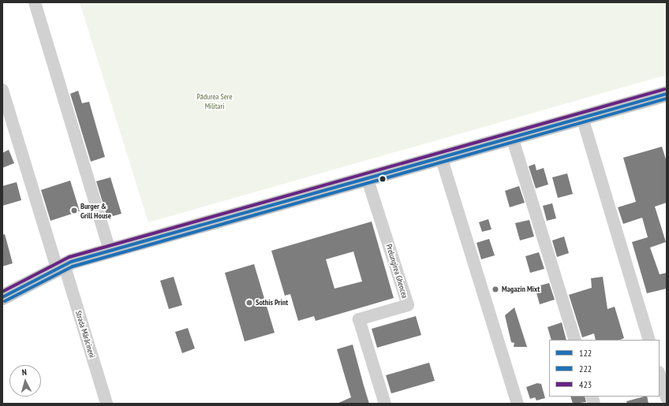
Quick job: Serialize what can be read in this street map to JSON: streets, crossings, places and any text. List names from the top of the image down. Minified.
{"streets":{"street":["Prelungirea Ghencea","Strada Mărăcineni"]},"parks":["Pădurea Sere Militari"],"places":["Burger & Grill House","Magazin Mixt","Sothis Print"],"lines":["transit line 423","transit line 122","transit line 222"],"legend":["122","222","423"],"north":"top"}
